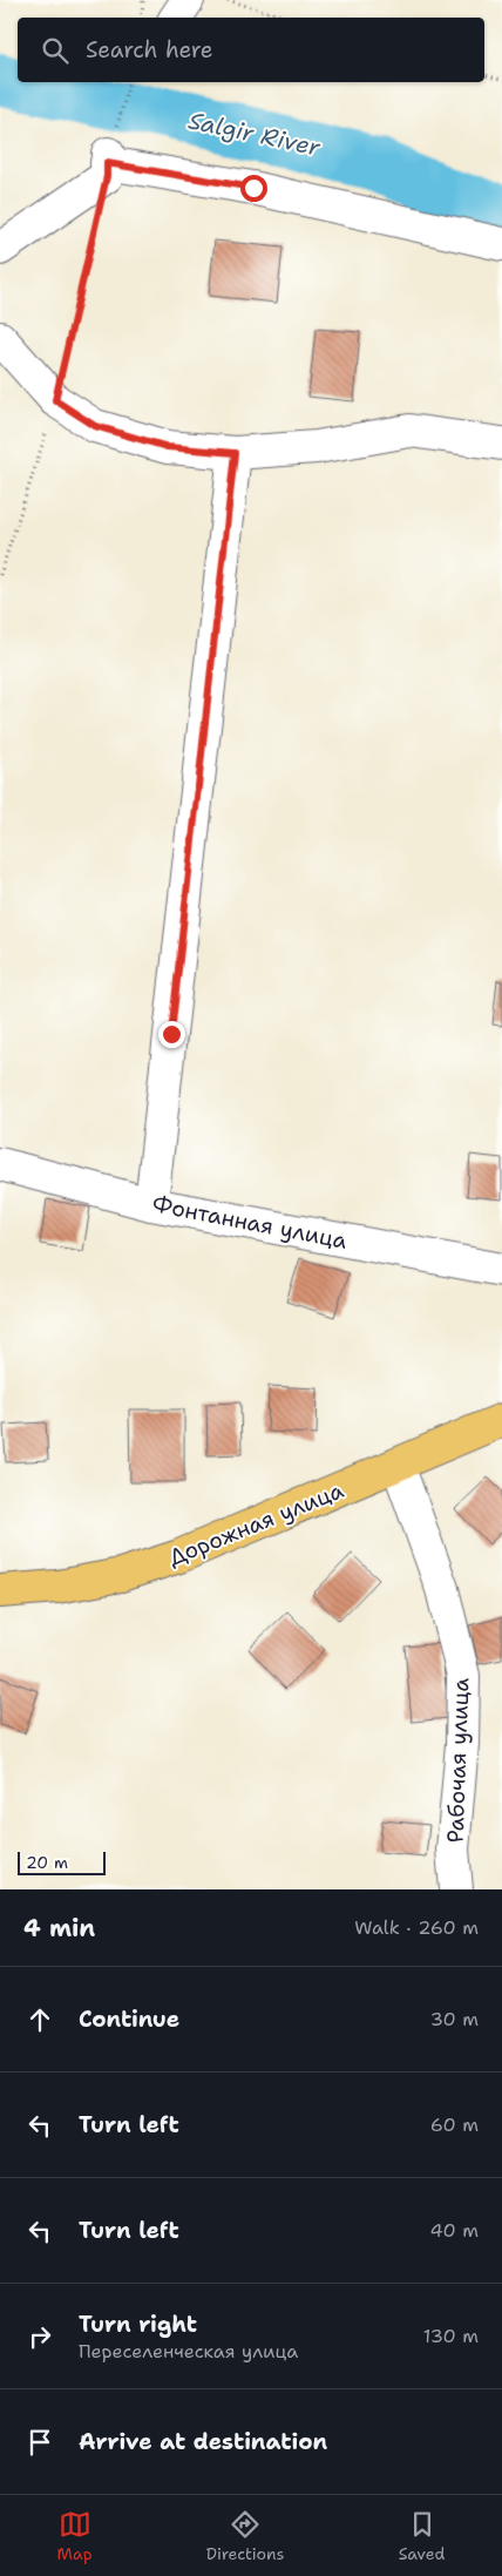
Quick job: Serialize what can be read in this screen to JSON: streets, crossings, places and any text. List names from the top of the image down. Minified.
{"streets":{"main road":["Дорожная улица"],"street":["Фонтанная улица","Рабочая улица"]},"crossings":[["Дорожная улица","Рабочая улица"]],"water":["Salgir River"],"scale_bar":"20 m","page":{"search":"Search here","scale":"20 m","heading":["4 min","Walk · 260 m"],"list":[["Continue","30 m"],["Turn left","60 m"],["Turn left","40 m"],["Turn right","Переселенческая улица","130 m"],"Arrive at destination"],"nav":["Map","Directions","Saved"]}}
